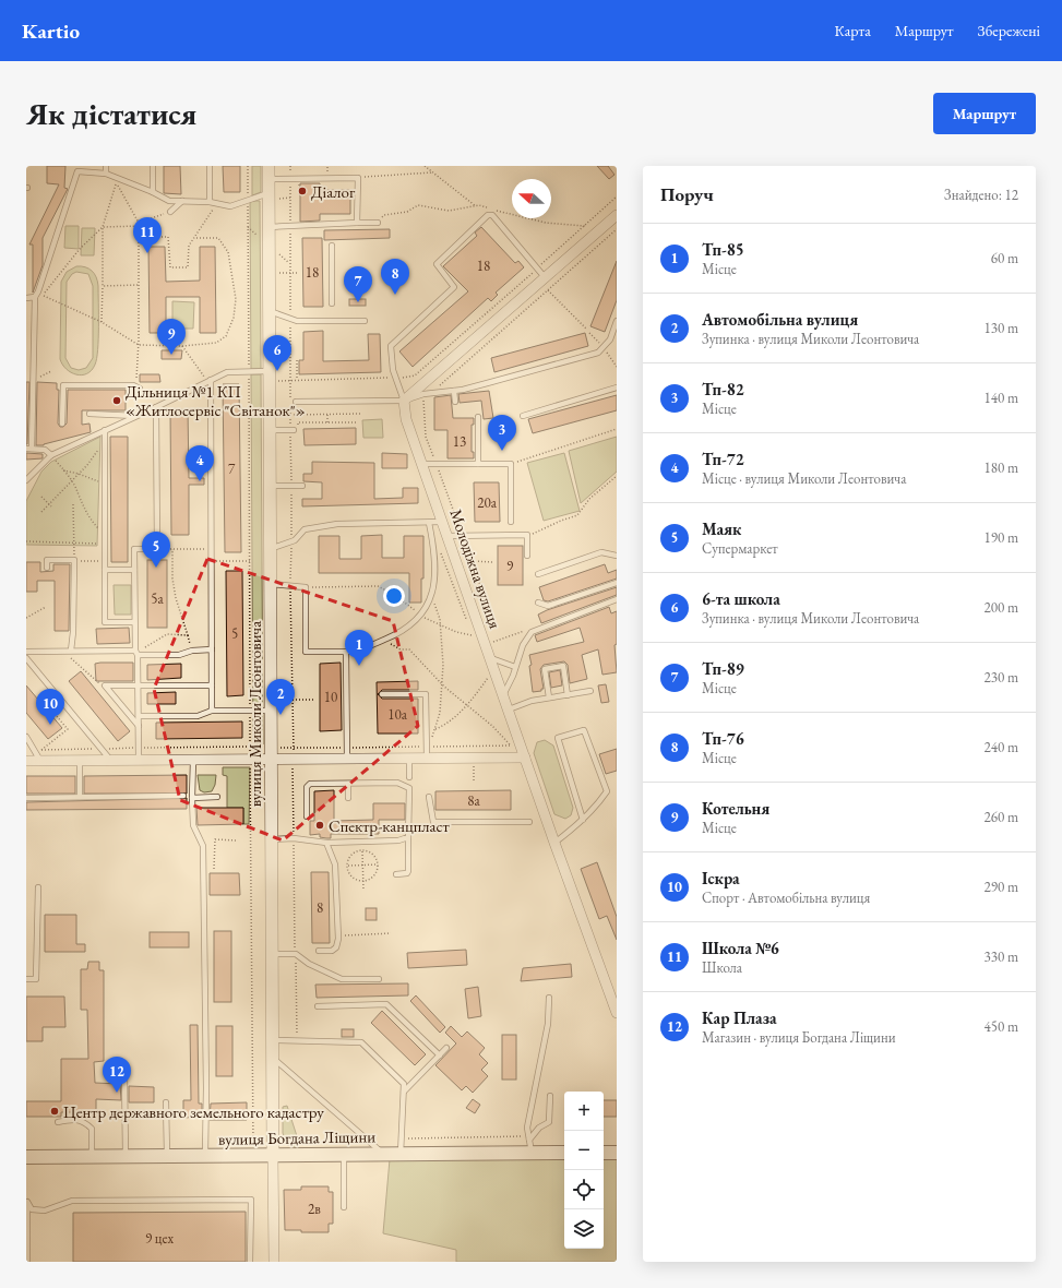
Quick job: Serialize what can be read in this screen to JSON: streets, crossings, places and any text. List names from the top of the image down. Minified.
{"streets":{"main road":["вулиця Богдана Ліщини"],"street":["Молодіжна вулиця","вулиця Миколи Леонтовича"]},"crossings":[["вулиця Миколи Леонтовича","вулиця Богдана Ліщини"]],"places":["Діалог","Дільниця №1 КП «Житлосервіс \"Світанок\"»","Спектр-канцпласт","Центр державного земельного кадастру"],"house_numbers":["18","18","13","7","20а","9","5а","5","10","10а","8а","8","2в","9 цех"],"north":"left","page":{"header":"Kartio","nav":["Карта","Маршрут","Збережені"],"buttons":"Маршрут","title":"Як дістатися","heading":["Поруч","Знайдено: 12"],"pins":["11","8","7","9","6","3","4","5","1","2","10","12"],"list":[{"mark":"1","name":"Тп-85","note":"Місце","value":"60 m"},{"mark":"2","name":"Автомобільна вулиця","note":"Зупинка · вулиця Миколи Леонтовича","value":"130 m"},{"mark":"3","name":"Тп-82","note":"Місце","value":"140 m"},{"mark":"4","name":"Тп-72","note":"Місце · вулиця Миколи Леонтовича","value":"180 m"},{"mark":"5","name":"Маяк","note":"Супермаркет","value":"190 m"},{"mark":"6","name":"6-та школа","note":"Зупинка · вулиця Миколи Леонтовича","value":"200 m"},{"mark":"7","name":"Тп-89","note":"Місце","value":"230 m"},{"mark":"8","name":"Тп-76","note":"Місце","value":"240 m"},{"mark":"9","name":"Котельня","note":"Місце","value":"260 m"},{"mark":"10","name":"Іскра","note":"Спорт · Автомобільна вулиця","value":"290 m"},{"mark":"11","name":"Школа №6","note":"Школа","value":"330 m"},{"mark":"12","name":"Кар Плаза","note":"Магазин · вулиця Богдана Ліщини","value":"450 m"}],"map_buttons":["+","−"]}}
